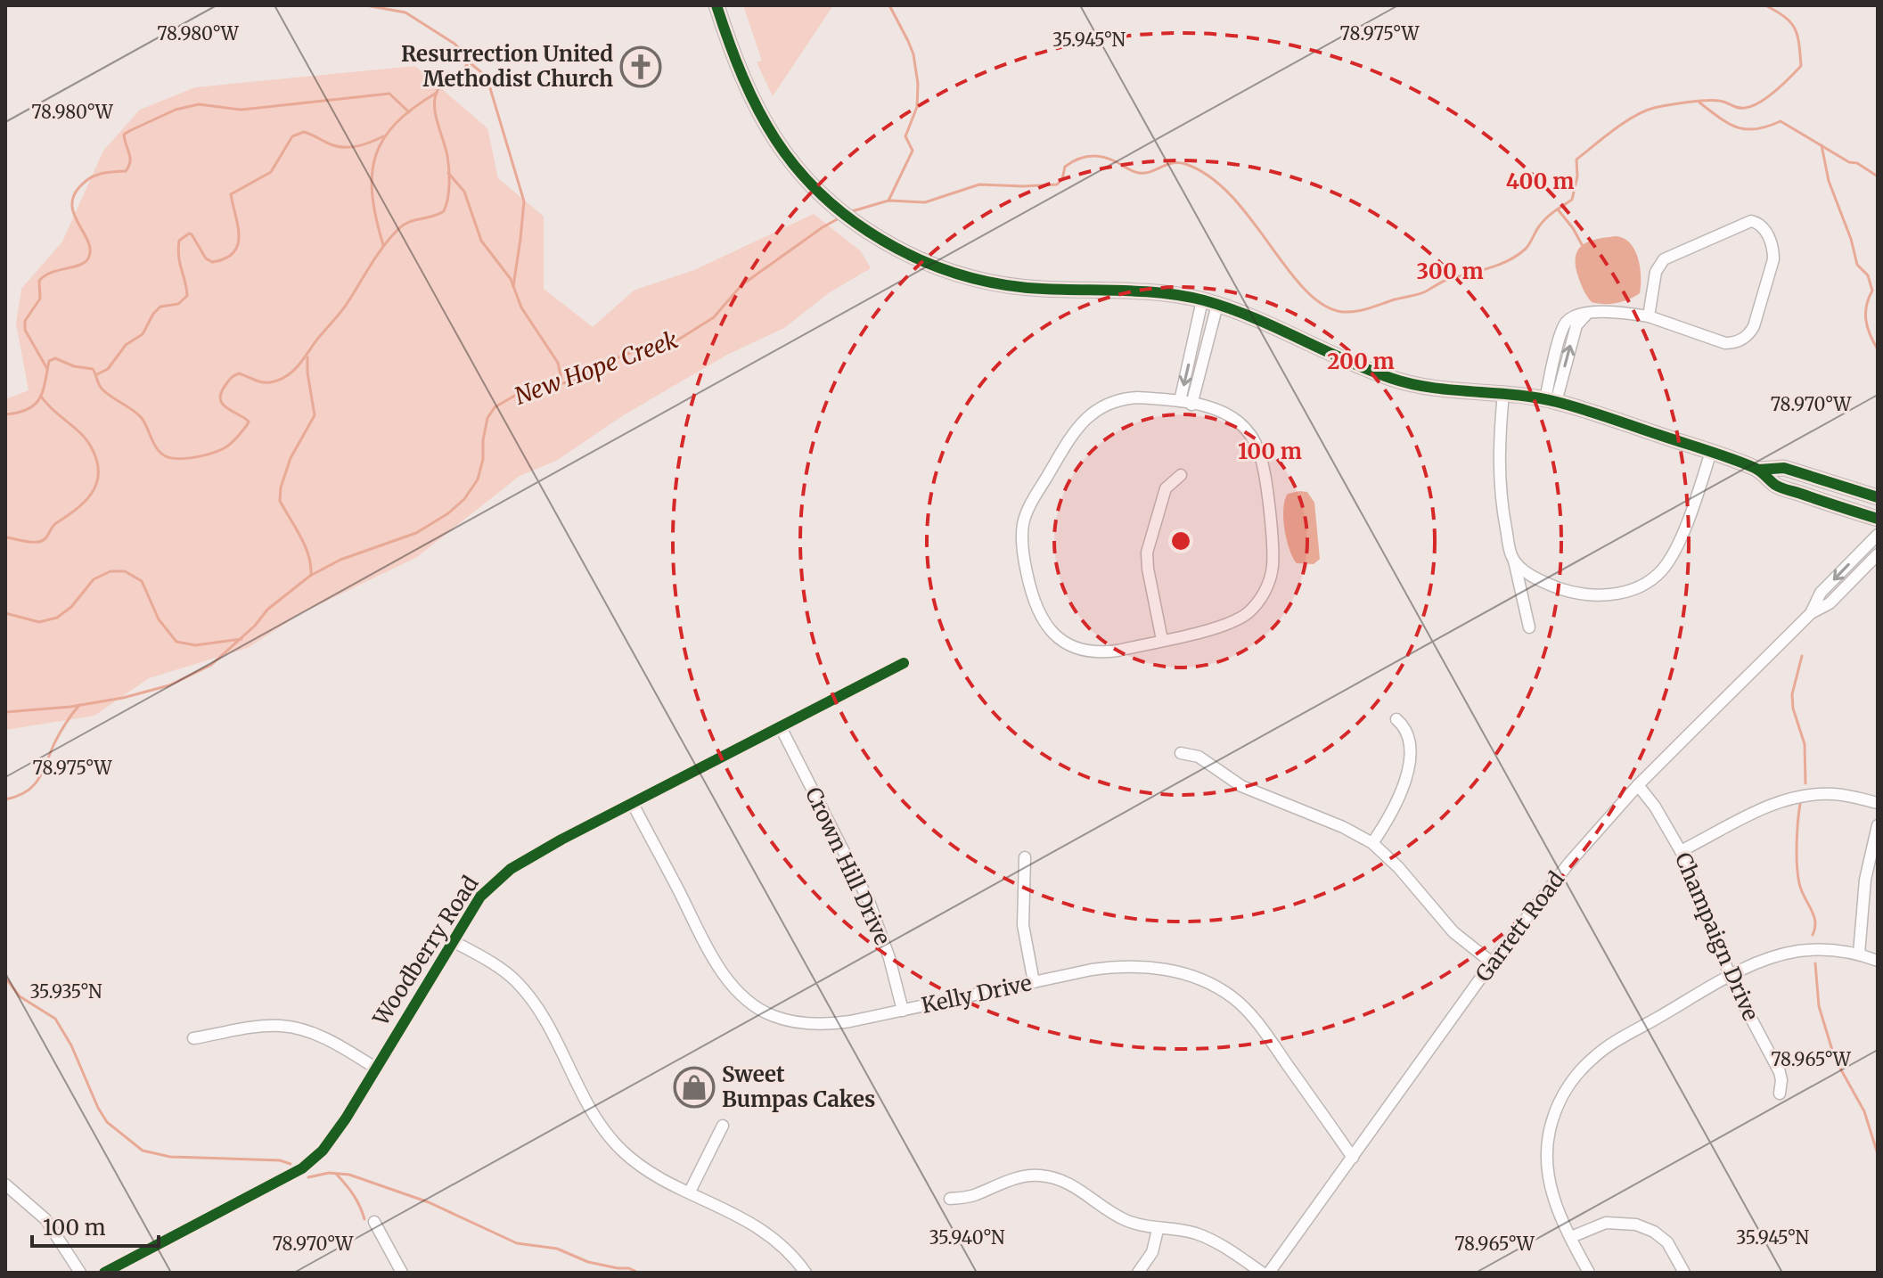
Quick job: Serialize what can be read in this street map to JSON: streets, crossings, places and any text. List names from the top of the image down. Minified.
{"streets":{"street":["Crown Hill Drive","Garrett Road","Champaign Drive","Woodberry Road","Kelly Drive"]},"crossings":[["Crown Hill Drive","Woodberry Road"],["Crown Hill Drive","Kelly Drive"],["Garrett Road","Champaign Drive"],["Garrett Road","Kelly Drive"],["Woodberry Road","Kelly Drive"]],"water":["New Hope Creek"],"places":{"church":["Resurrection United Methodist Church"],"shop":["Sweet Bumpas Cakes"]},"scale_bar":"100 m","coordinates":["78.980°W","78.975°W","35.945°N","78.970°W","35.935°N","78.965°W","35.940°N"],"rings":["400 m","300 m","200 m","100 m"]}
